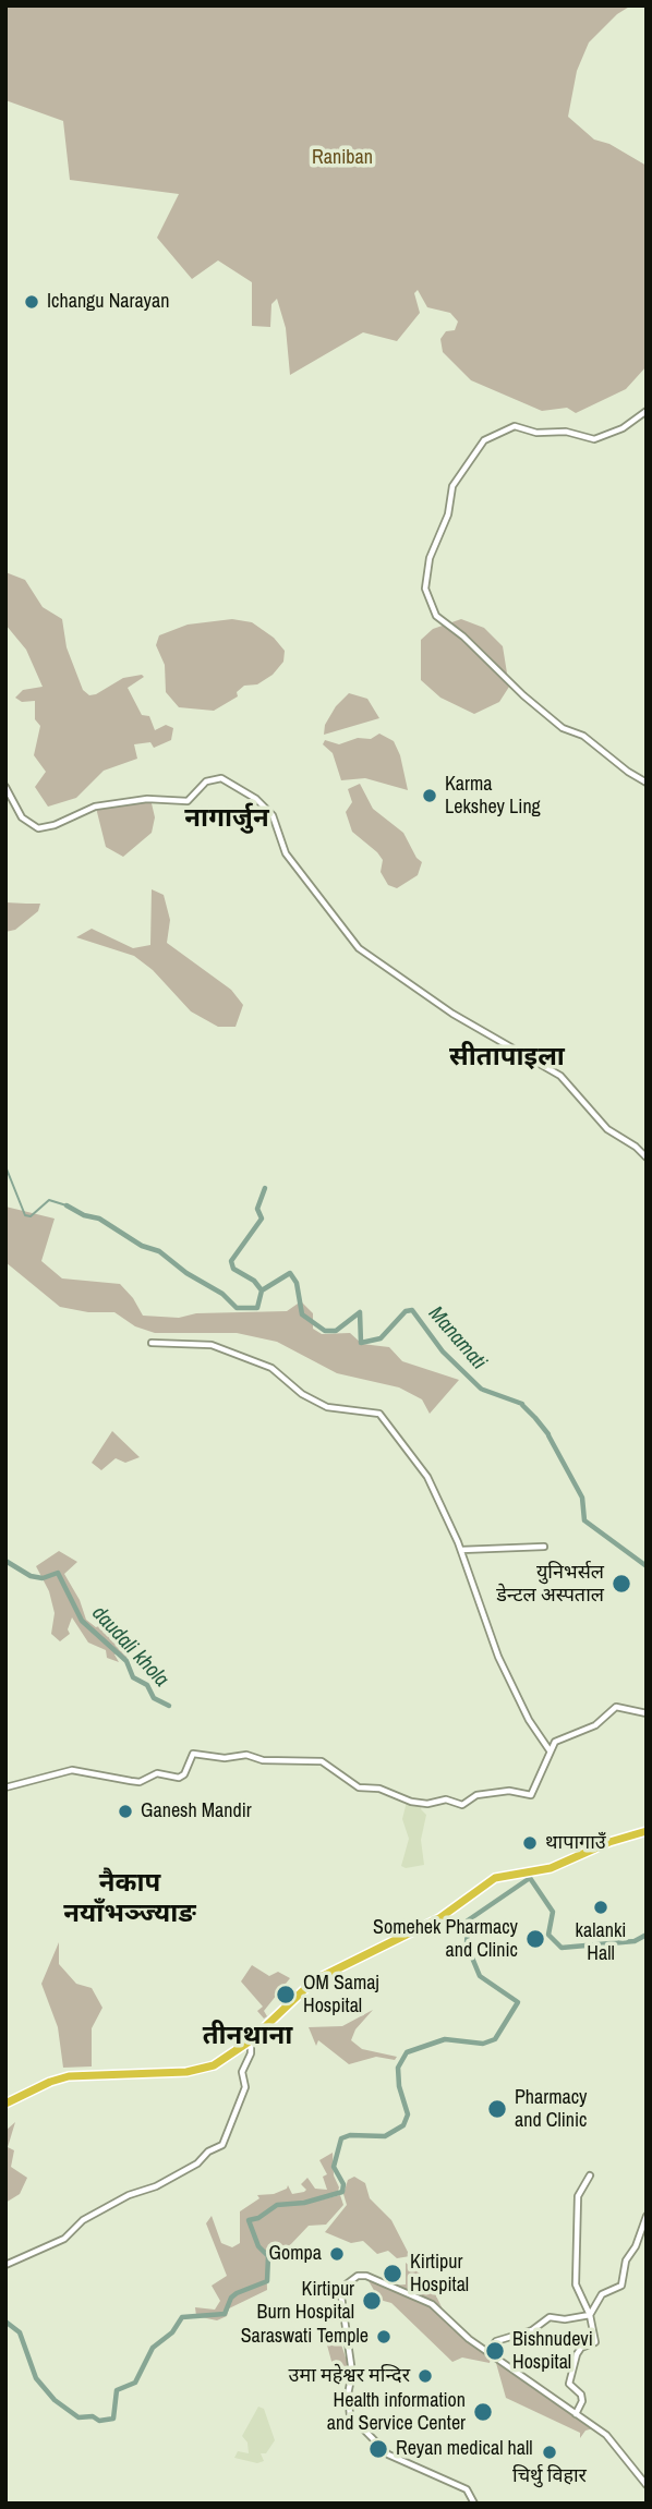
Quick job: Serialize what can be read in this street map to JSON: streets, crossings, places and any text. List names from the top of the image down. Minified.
{"districts":["नागार्जुन","सीतापाइला","नैकाप नयाँभञ्ज्याङ","तीनथाना"],"water":["Manamati","daudali khola"],"parks":["Raniban"],"places":["Ichangu Narayan","Karma Lekshey Ling","युनिभर्सल डेन्टल अस्पताल","Ganesh Mandir","थापागाउँ","kalanki Hall","Somehek Pharmacy and Clinic","OM Samaj Hospital","Pharmacy and Clinic","Gompa","Kirtipur Hospital","Kirtipur Burn Hospital","Saraswati Temple","Bishnudevi Hospital","उमा महेश्वर मन्दिर","Health information and Service Center","Reyan medical hall","चिर्थु विहार"]}
